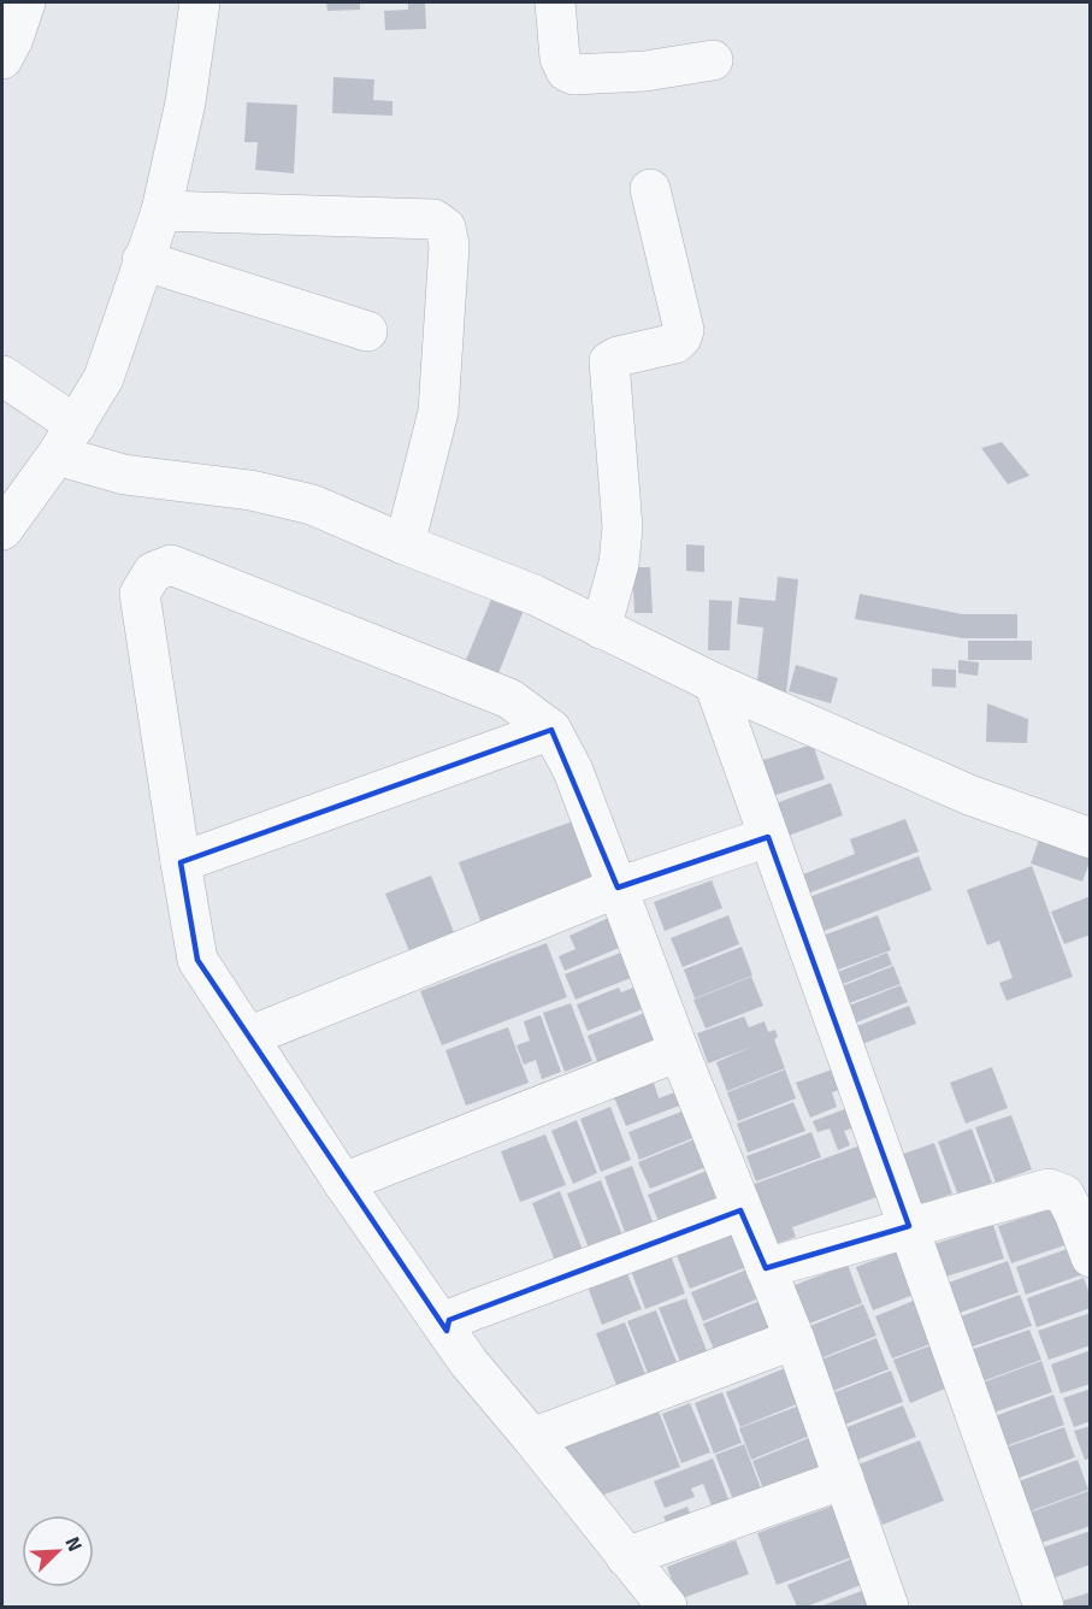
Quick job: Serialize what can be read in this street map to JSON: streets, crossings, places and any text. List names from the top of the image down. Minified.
{"north":"top right"}
